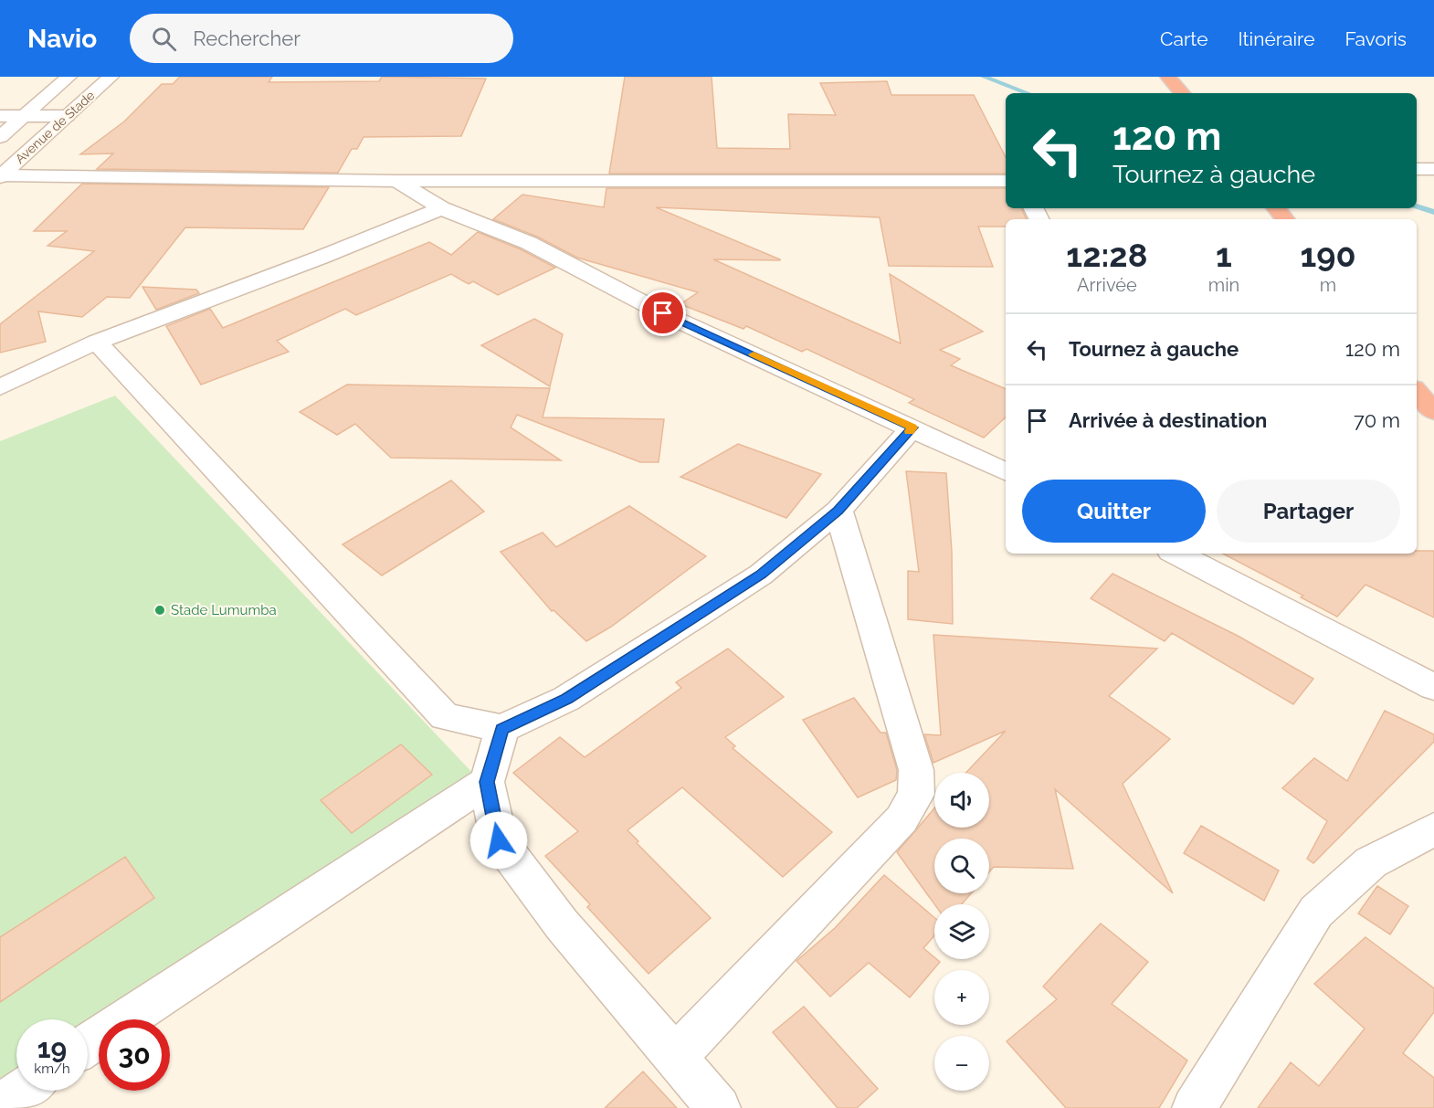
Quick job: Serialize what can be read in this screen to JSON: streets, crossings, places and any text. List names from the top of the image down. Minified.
{"streets":{"street":["Avenue de Stade"]},"places":["Stade Lumumba"],"page":{"header":"Navio","search":"Rechercher","nav":["Carte","Itinéraire","Favoris"],"turn":["120 m","Tournez à gauche"],"eta":["12:28","Arrivée","1","min","190","m"],"list":[{"name":"Tournez à gauche","value":"120 m"},{"name":"Arrivée à destination","value":"70 m"}],"buttons":["Quitter","Partager"],"map_buttons":["+","−"],"speed":"19 km/h","limit":"30"}}
